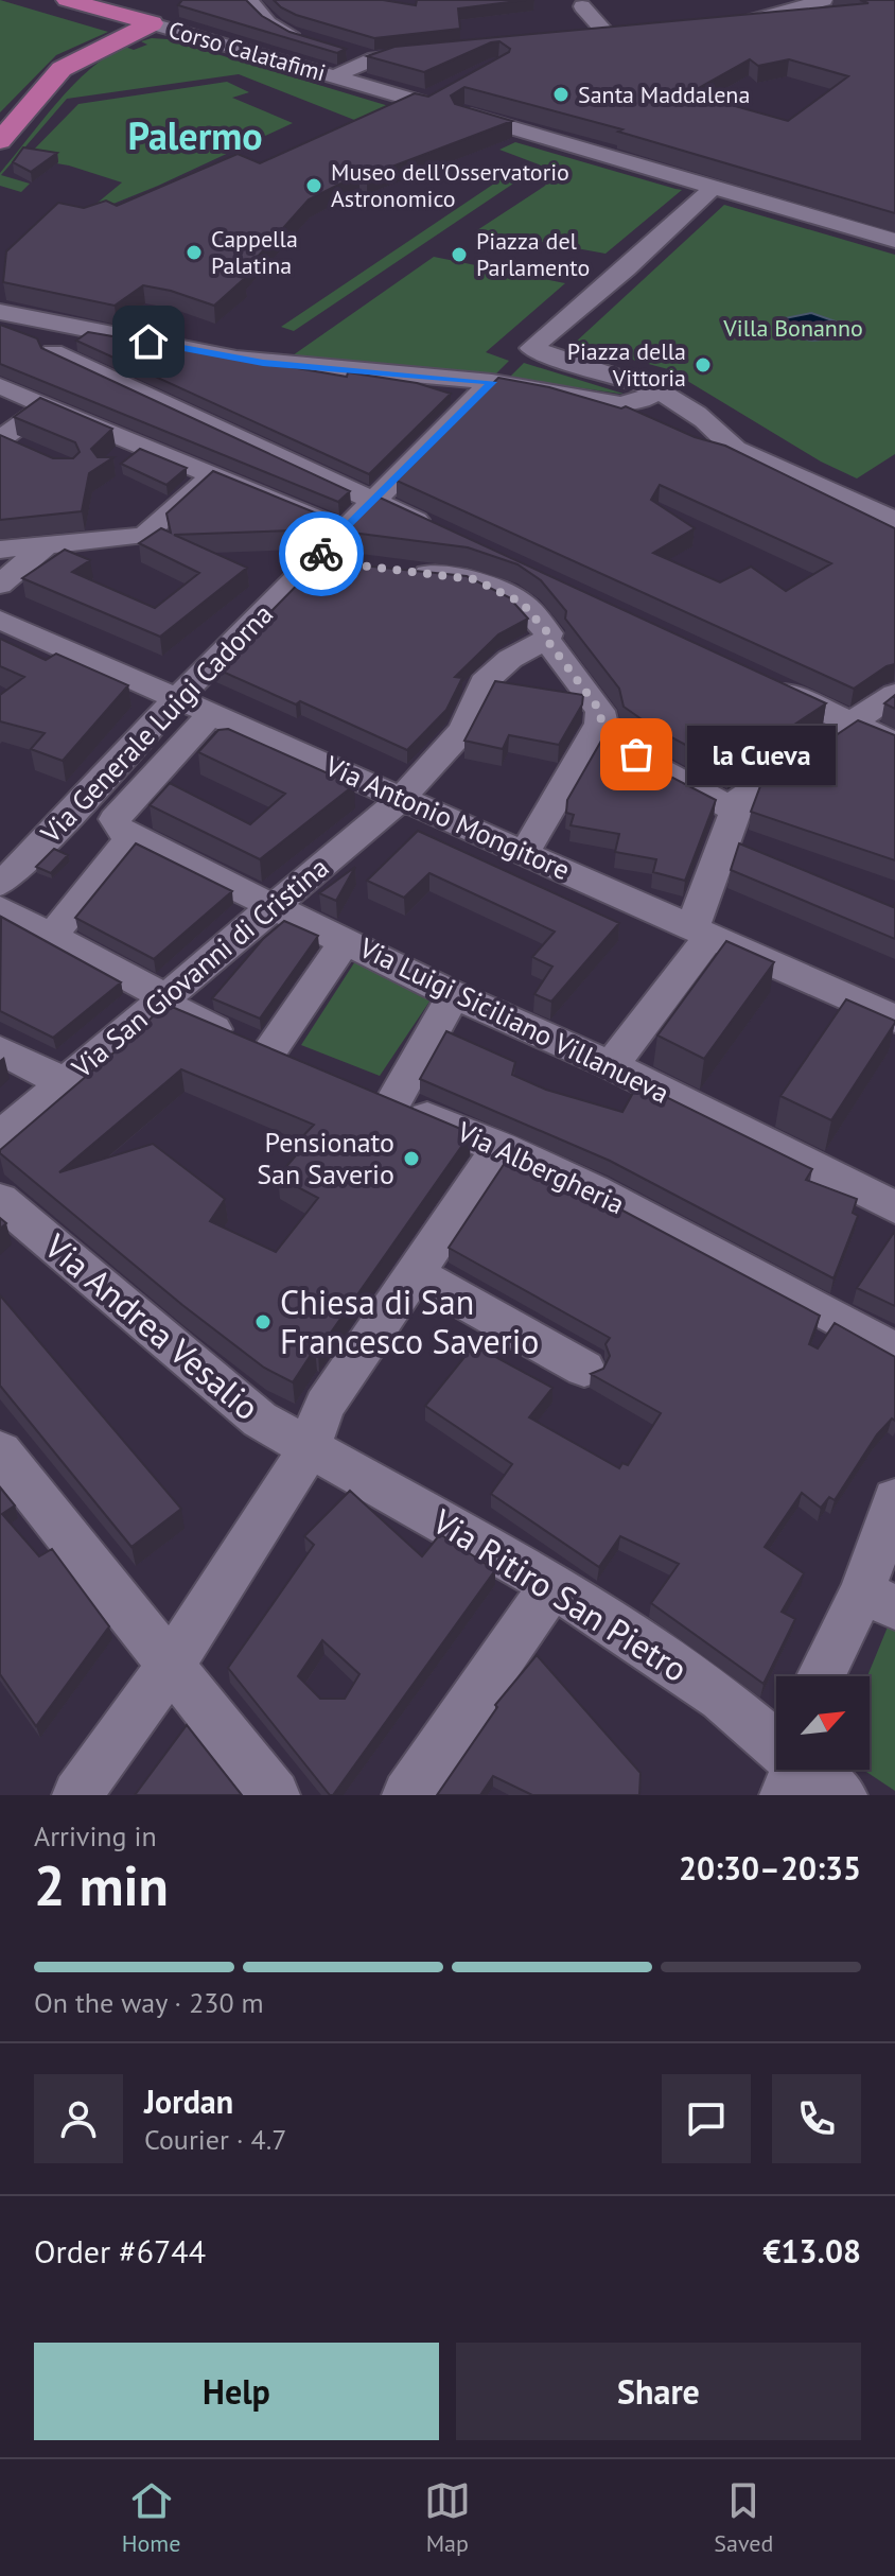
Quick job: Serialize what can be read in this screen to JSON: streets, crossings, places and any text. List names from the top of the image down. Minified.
{"streets":{"main road":["Corso Calatafimi"],"street":["Via Generale Luigi Cadorna","Via Antonio Mongitore","Via San Giovanni di Cristina","Via Luigi Siciliano Villanueva","Via Albergheria","Via Andrea Vesalio","Via Ritiro San Pietro"]},"crossings":[["Via Generale Luigi Cadorna","Via Antonio Mongitore"],["Via Antonio Mongitore","Via San Giovanni di Cristina"],["Via San Giovanni di Cristina","Via Luigi Siciliano Villanueva"],["Via Luigi Siciliano Villanueva","Via Albergheria"],["Via Andrea Vesalio","Via Ritiro San Pietro"]],"districts":["Palermo"],"parks":["Villa Bonanno"],"places":["Santa Maddalena","Museo dell'Osservatorio Astronomico","Cappella Palatina","Piazza del Parlamento","Piazza della Vittoria","la Cueva","Pensionato San Saverio","Chiesa di San Francesco Saverio"],"north":"top right","page":{"bubble":"la Cueva","heading":["2 min","Arriving in","20:30–20:35"],"panel":["Jordan","Courier · 4.7","Order #6744","€13.08"],"bar":"On the way · 230 m","buttons":["Help","Share"],"tabs":["Home","Map","Saved"]}}
